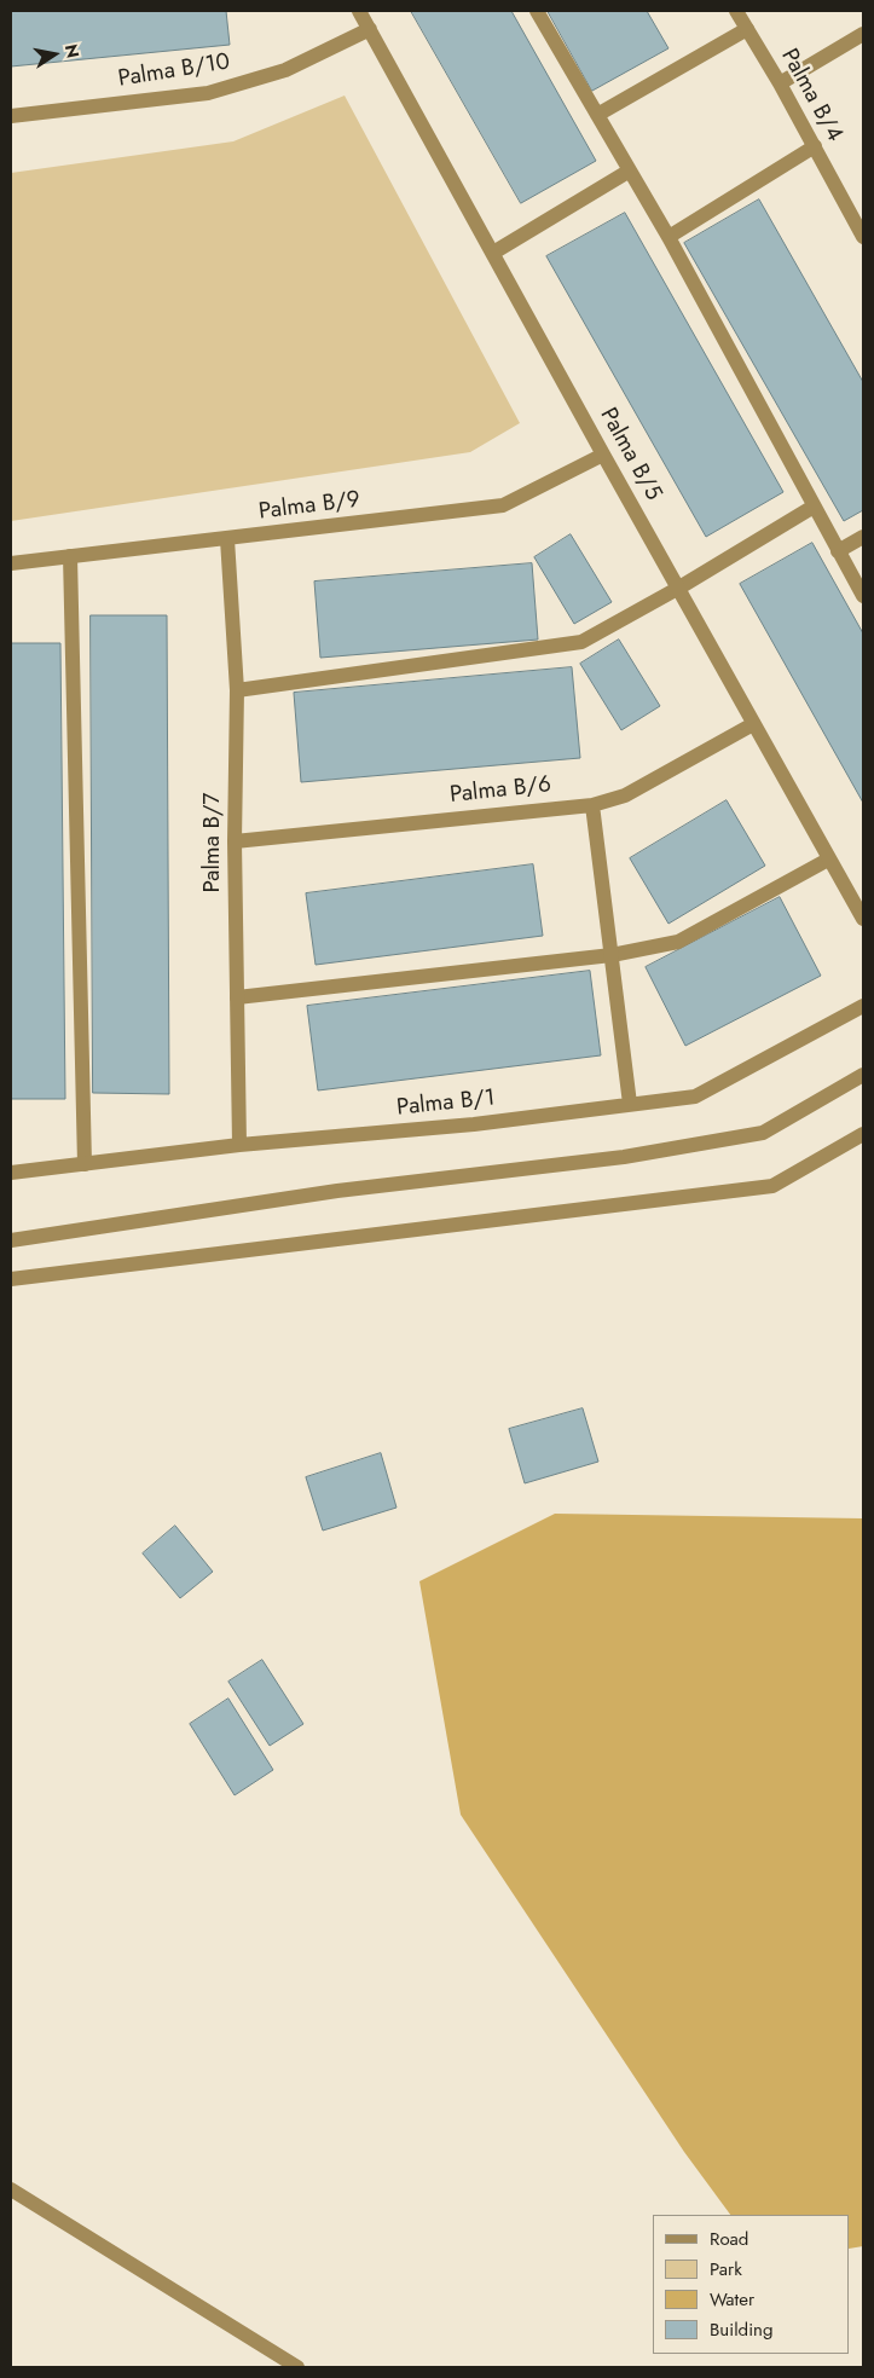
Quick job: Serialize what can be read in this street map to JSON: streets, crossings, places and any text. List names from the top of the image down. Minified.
{"streets":{"street":["Palma B/10","Palma B/4","Palma B/5","Palma B/9","Palma B/6","Palma B/7","Palma B/1"]},"crossings":[["Palma B/10","Palma B/5"],["Palma B/5","Palma B/9"],["Palma B/5","Palma B/6"],["Palma B/9","Palma B/7"],["Palma B/6","Palma B/7"],["Palma B/7","Palma B/1"]],"legend":["Road","Park","Water","Building"],"north":"right"}
